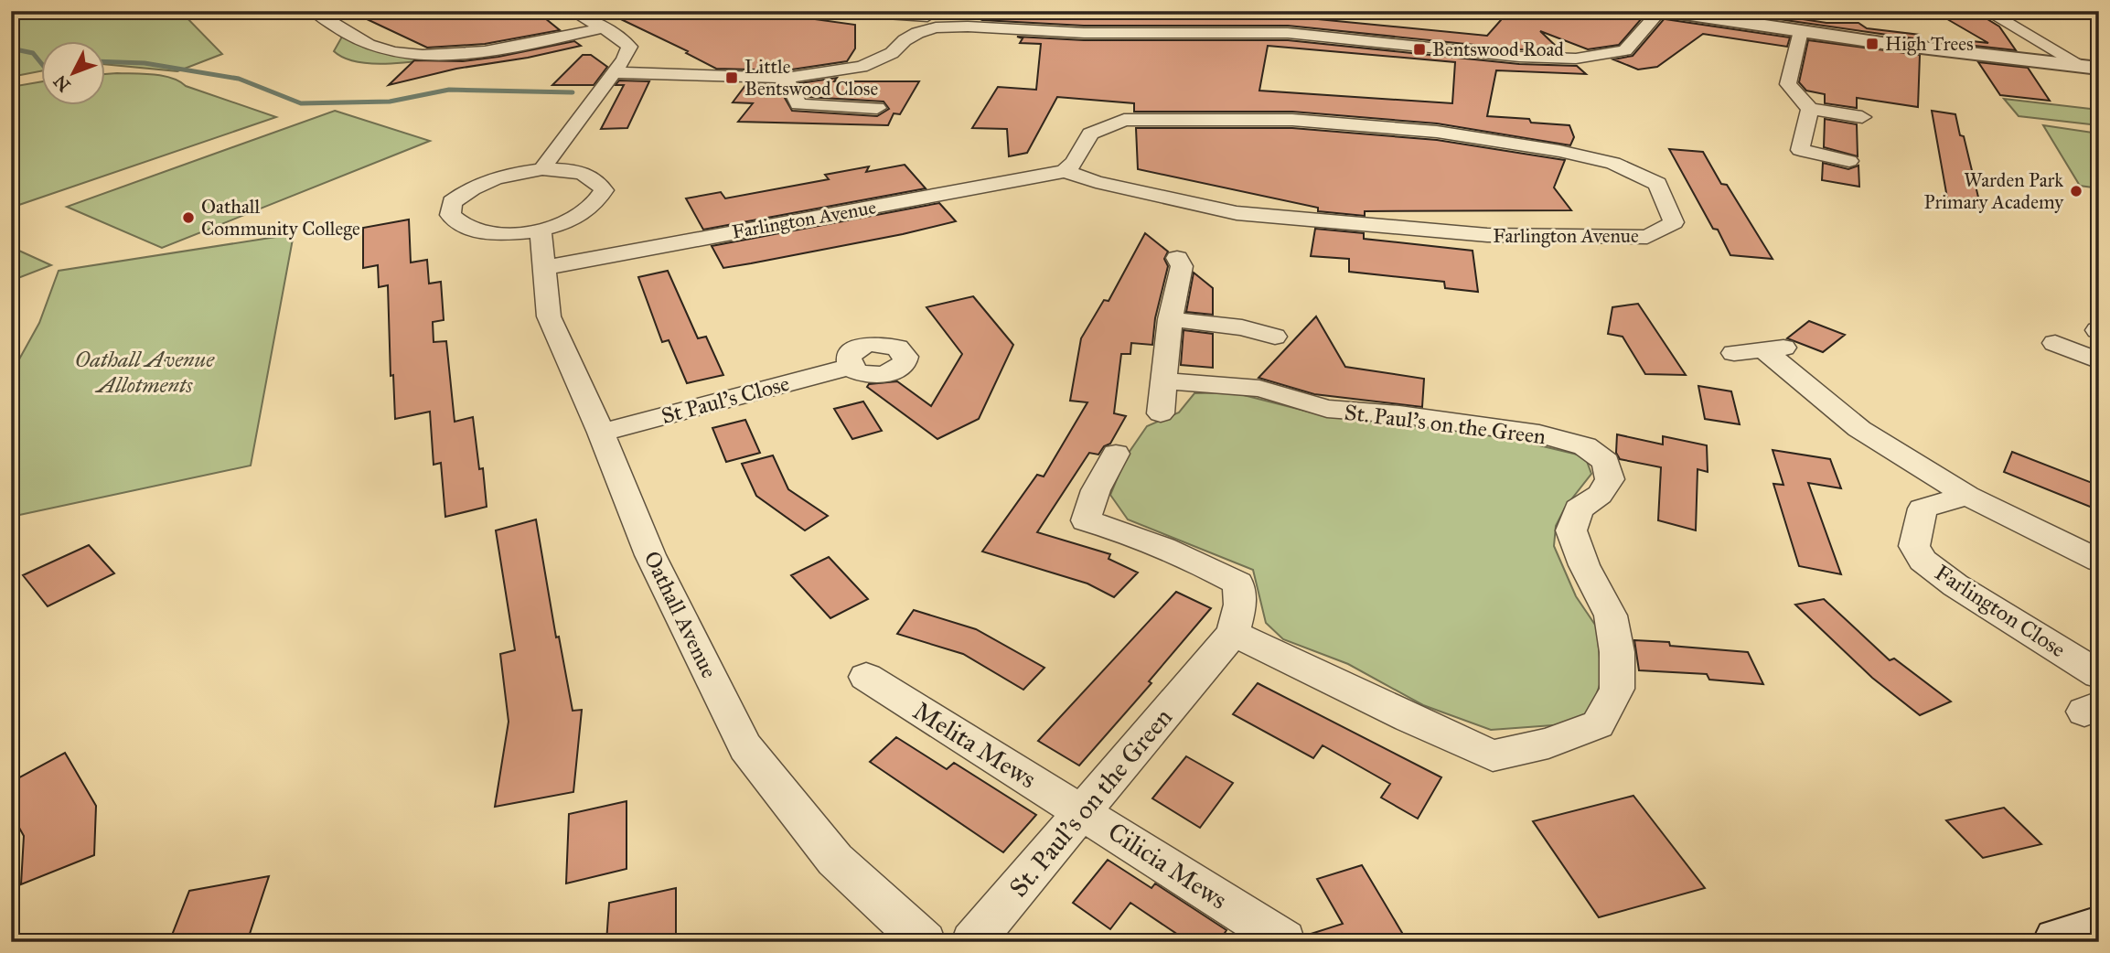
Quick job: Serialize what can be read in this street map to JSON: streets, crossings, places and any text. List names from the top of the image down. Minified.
{"streets":{"street":["Farlington Avenue","St Paul's Close","St. Paul's on the Green","Farlington Close","Oathall Avenue","Melita Mews","Cilicia Mews"]},"crossings":[["Farlington Avenue","Oathall Avenue"],["St Paul's Close","Oathall Avenue"],["St. Paul's on the Green","Melita Mews"],["St. Paul's on the Green","Cilicia Mews"],["Melita Mews","Cilicia Mews"]],"parks":["Oathall Avenue Allotments"],"places":{"transit":["High Trees","Bentswood Road","Little Bentswood Close"],"other":["Warden Park Primary Academy","Oathall Community College"]},"north":"bottom left"}
